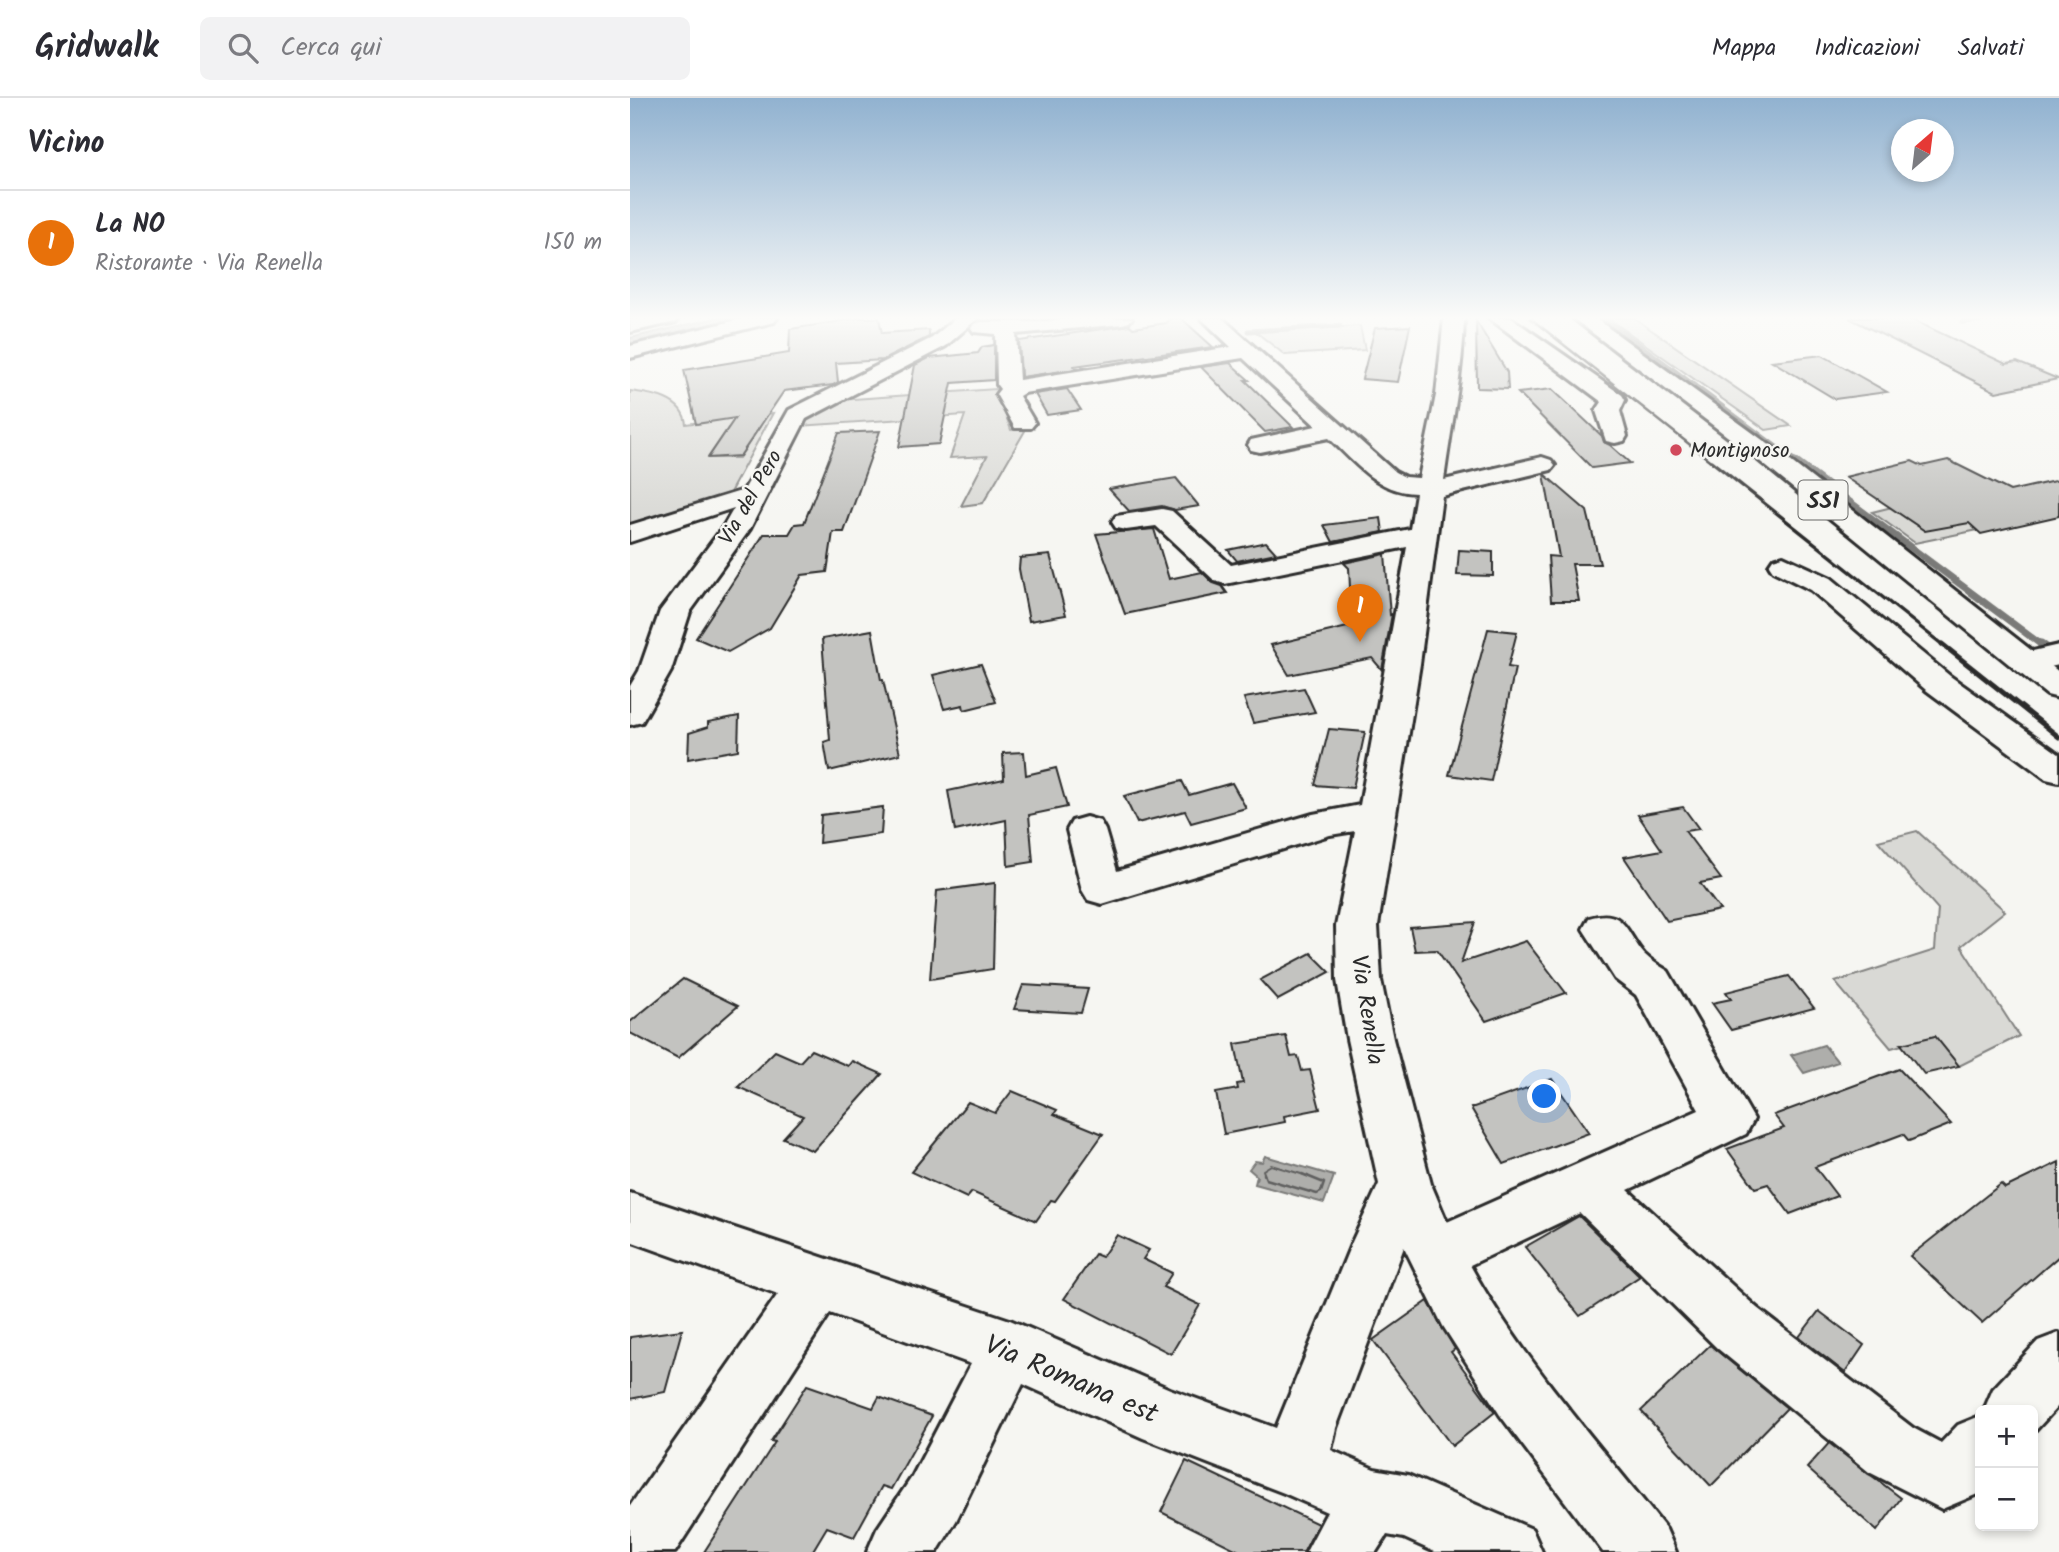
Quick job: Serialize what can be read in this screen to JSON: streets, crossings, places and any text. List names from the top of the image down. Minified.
{"streets":{"street":["Via del Pero","SS1","Via Renella","Via Romana est"]},"places":["Montignoso"],"north":"top right","page":{"header":"Gridwalk","search":"Cerca qui","nav":["Mappa","Indicazioni","Salvati"],"heading":"Vicino","list":[{"mark":"1","name":"La NO","note":"Ristorante · Via Renella","value":"150 m"}],"pins":"1","map_buttons":["+","−"]}}
